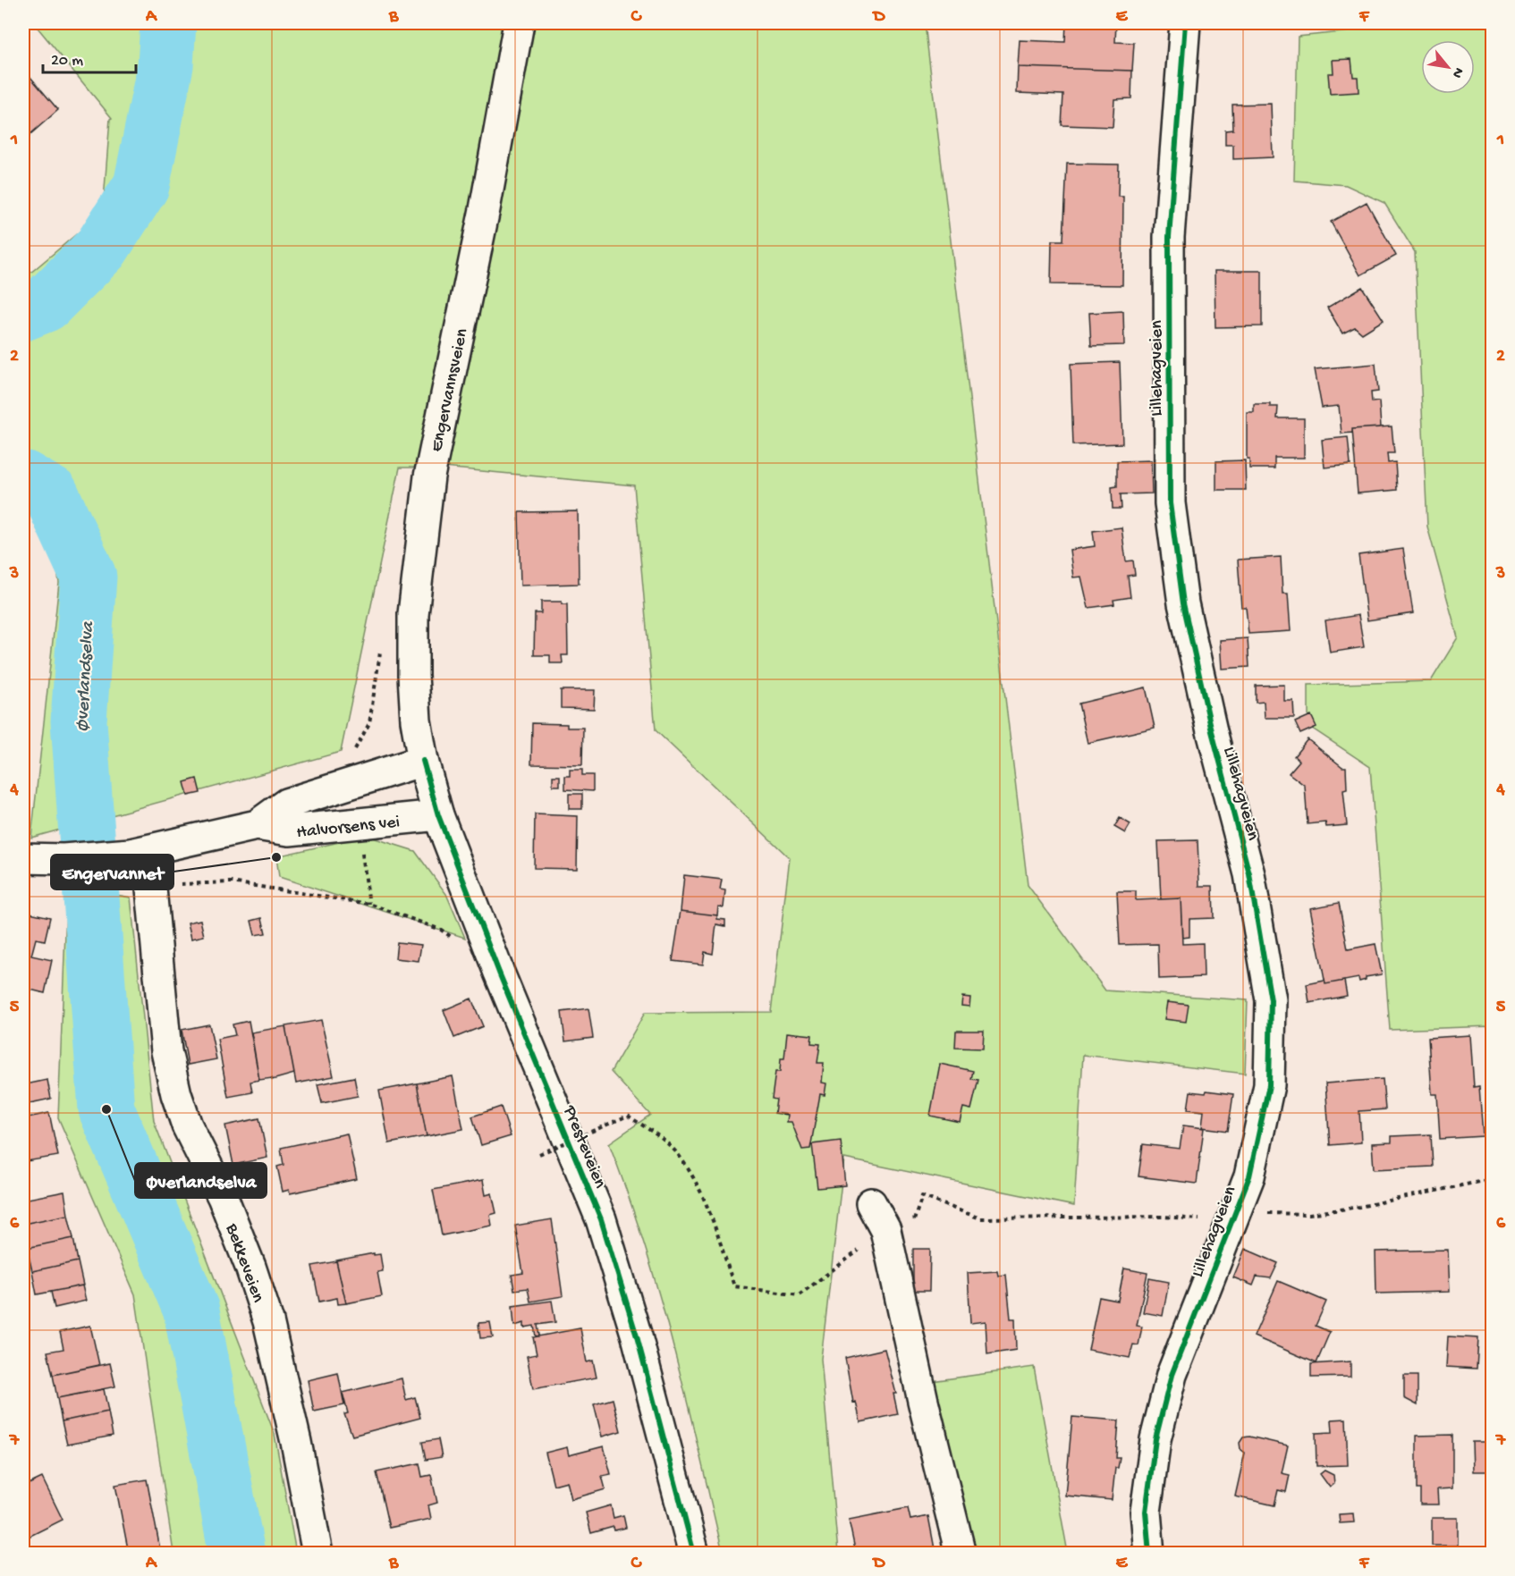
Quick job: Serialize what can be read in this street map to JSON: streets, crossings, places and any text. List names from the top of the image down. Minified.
{"streets":{"street":["Lillehagveien","Engervannsveien","Halvorsens vei","Presteveien","Bekkeveien"]},"crossings":[["Engervannsveien","Halvorsens vei"],["Engervannsveien","Presteveien"],["Halvorsens vei","Presteveien"],["Halvorsens vei","Bekkeveien"]],"water":["Øverlandselva"],"places":["Engervannet","Øverlandselva"],"scale_bar":"20 m","north":"bottom right","grid":{"columns":["A","B","C","D","E","F"],"rows":["1","2","3","4","5","6","7"]}}
